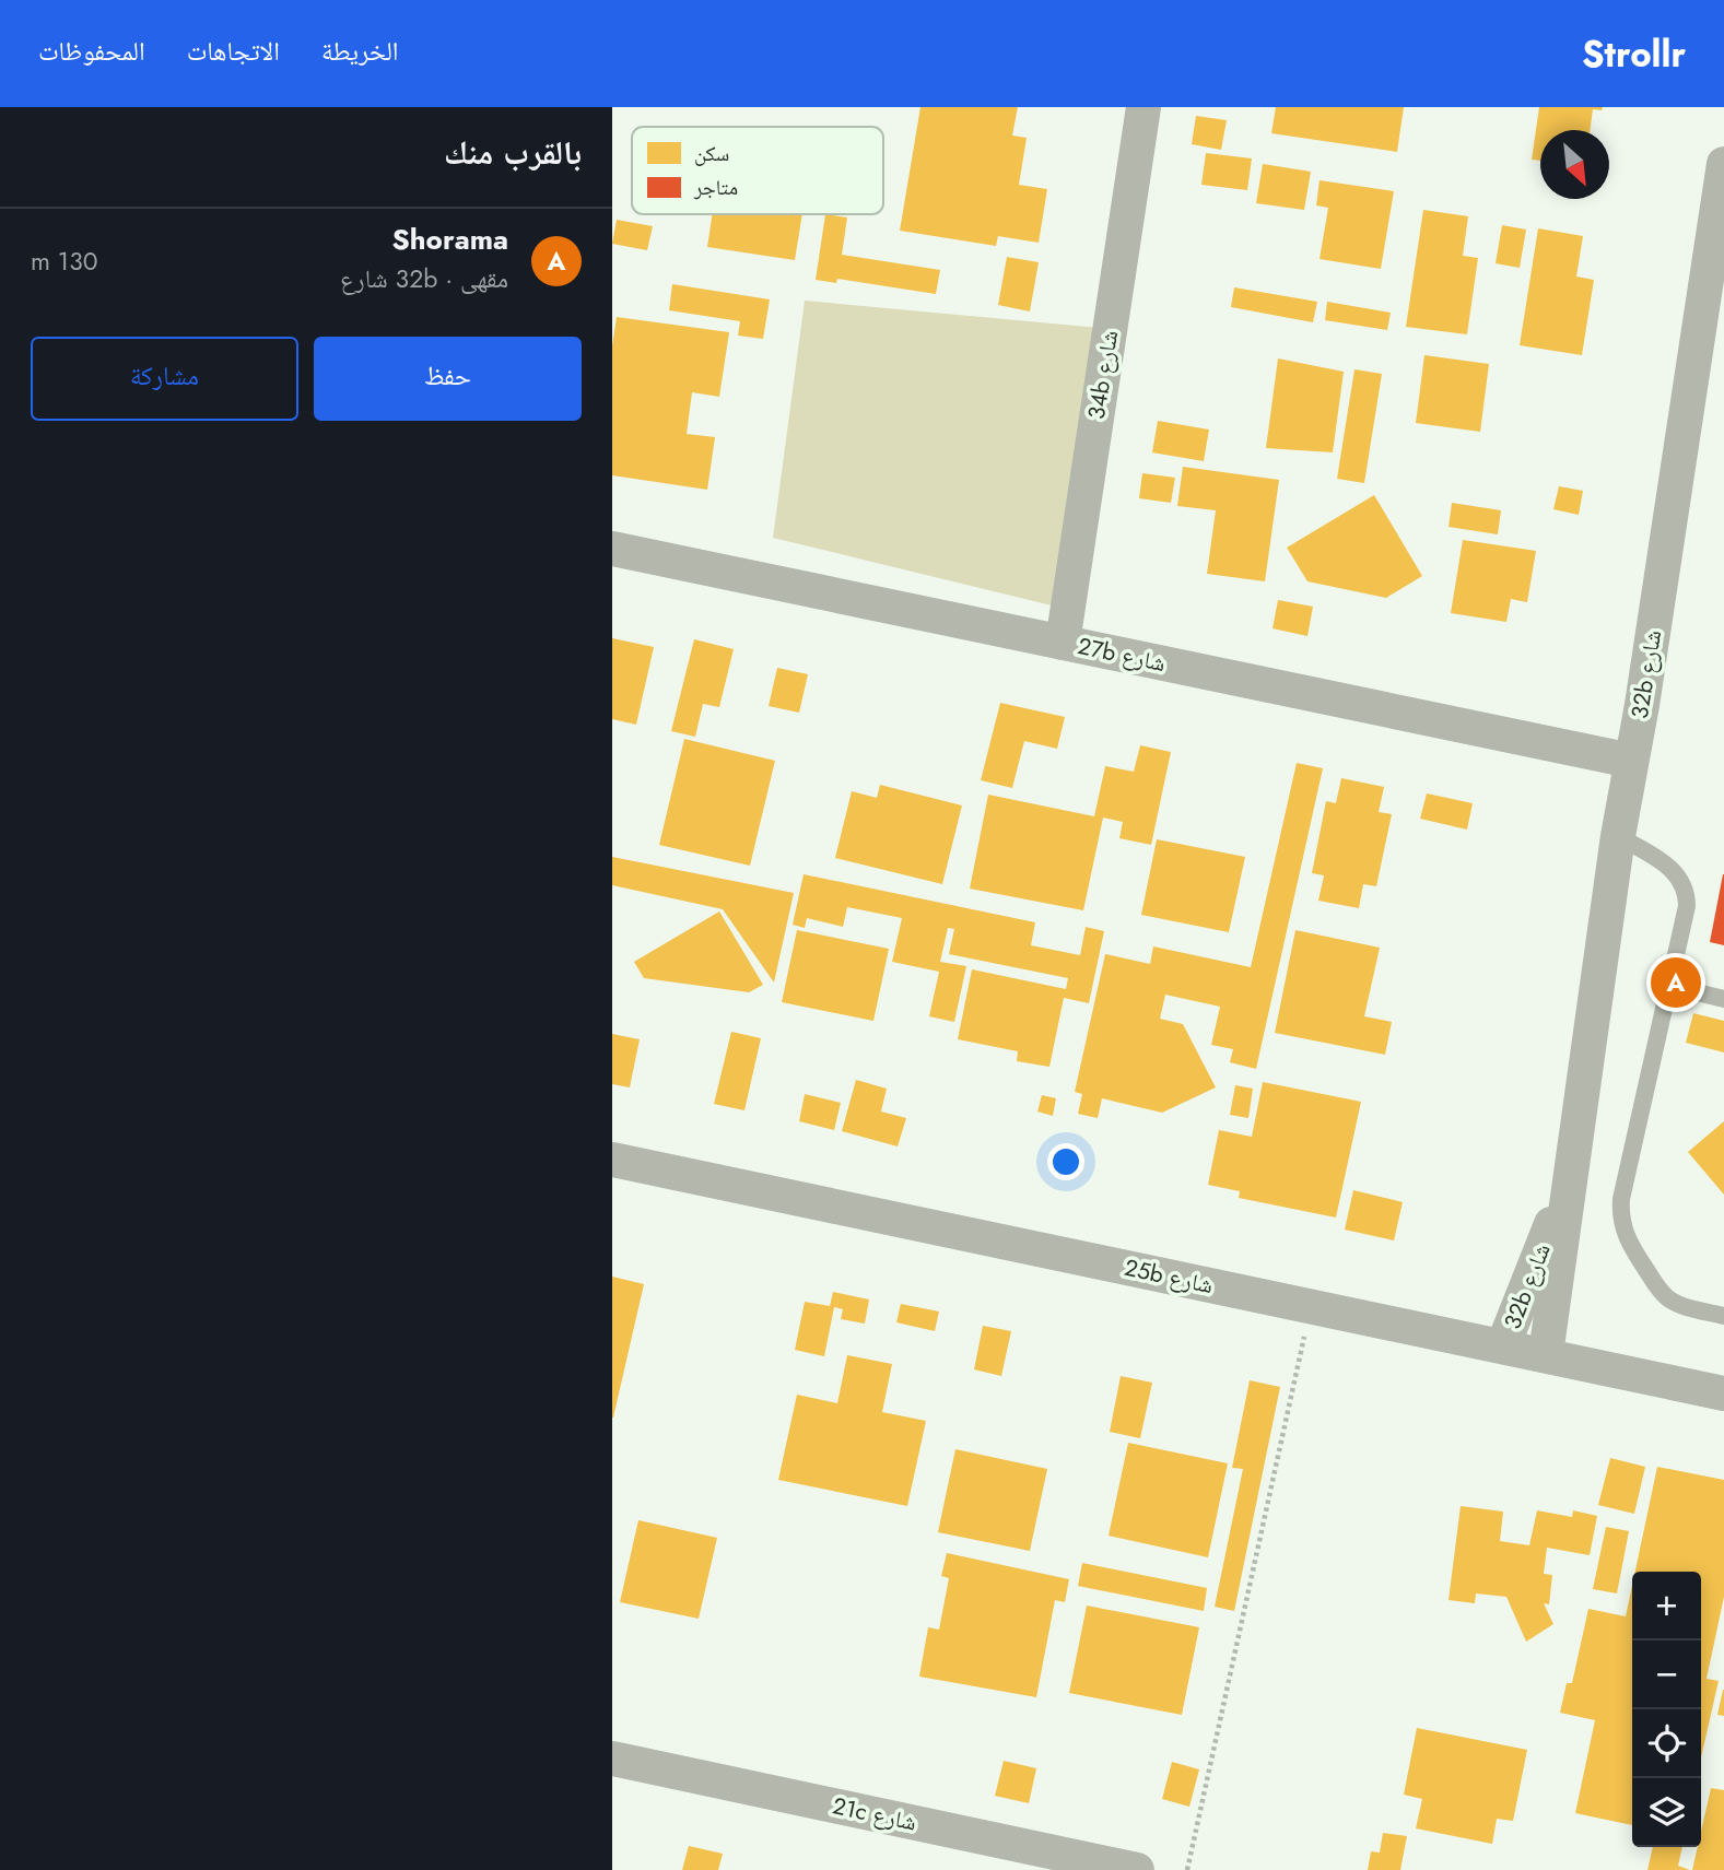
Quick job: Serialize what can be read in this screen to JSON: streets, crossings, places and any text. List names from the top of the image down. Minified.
{"streets":{"street":["34b شارع","27b شارع","32b شارع","25b شارع","21c شارع"]},"crossings":[["34b شارع","27b شارع"],["27b شارع","32b شارع"],["32b شارع","25b شارع"]],"legend":["سكن","متاجر"],"north":"bottom right","page":{"header":"Strollr","nav":["الخريطة","الاتجاهات","المحفوظات"],"heading":"بالقرب منك","list":[{"mark":"A","name":"Shorama","note":"مقهى · 32b شارع","value":"130 m"}],"buttons":["حفظ","مشاركة"],"pins":"A","map_buttons":["+","−"]}}
